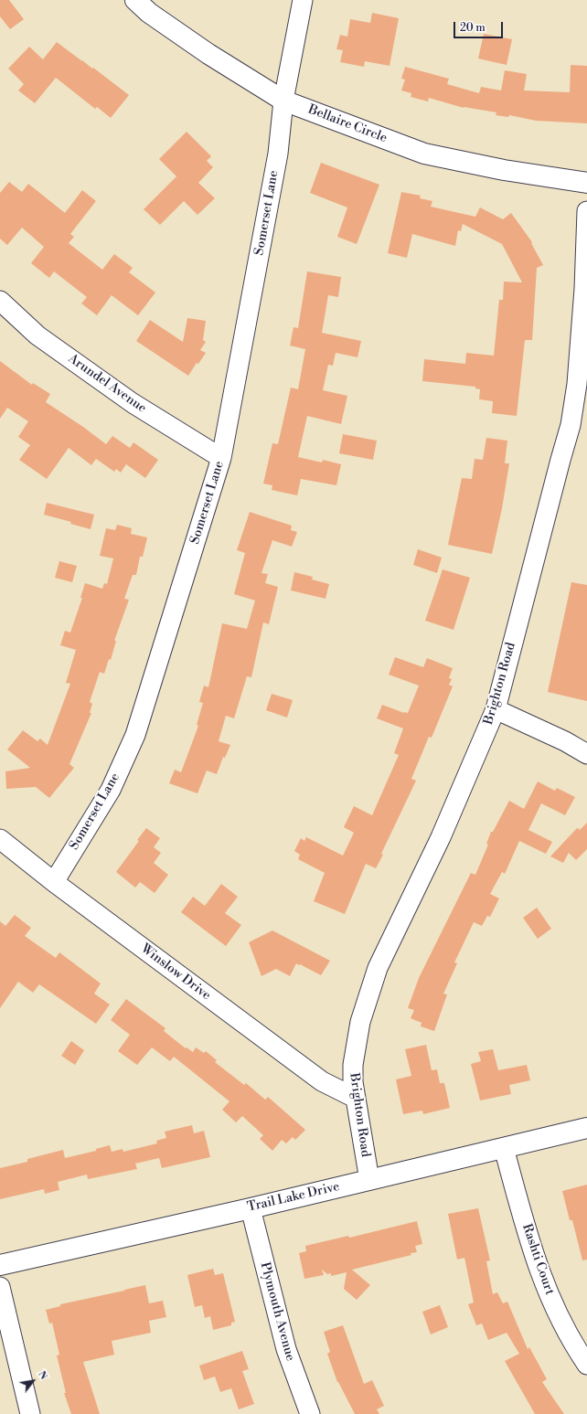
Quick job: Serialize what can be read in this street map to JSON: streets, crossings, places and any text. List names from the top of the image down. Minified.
{"streets":{"street":["Bellaire Circle","Somerset Lane","Arundel Avenue","Brighton Road","Winslow Drive","Trail Lake Drive","Rashti Court","Plymouth Avenue"]},"crossings":[["Bellaire Circle","Somerset Lane"],["Somerset Lane","Arundel Avenue"],["Somerset Lane","Winslow Drive"],["Brighton Road","Winslow Drive"],["Brighton Road","Trail Lake Drive"],["Trail Lake Drive","Rashti Court"],["Trail Lake Drive","Plymouth Avenue"]],"scale_bar":"20 m","north":"top right"}
